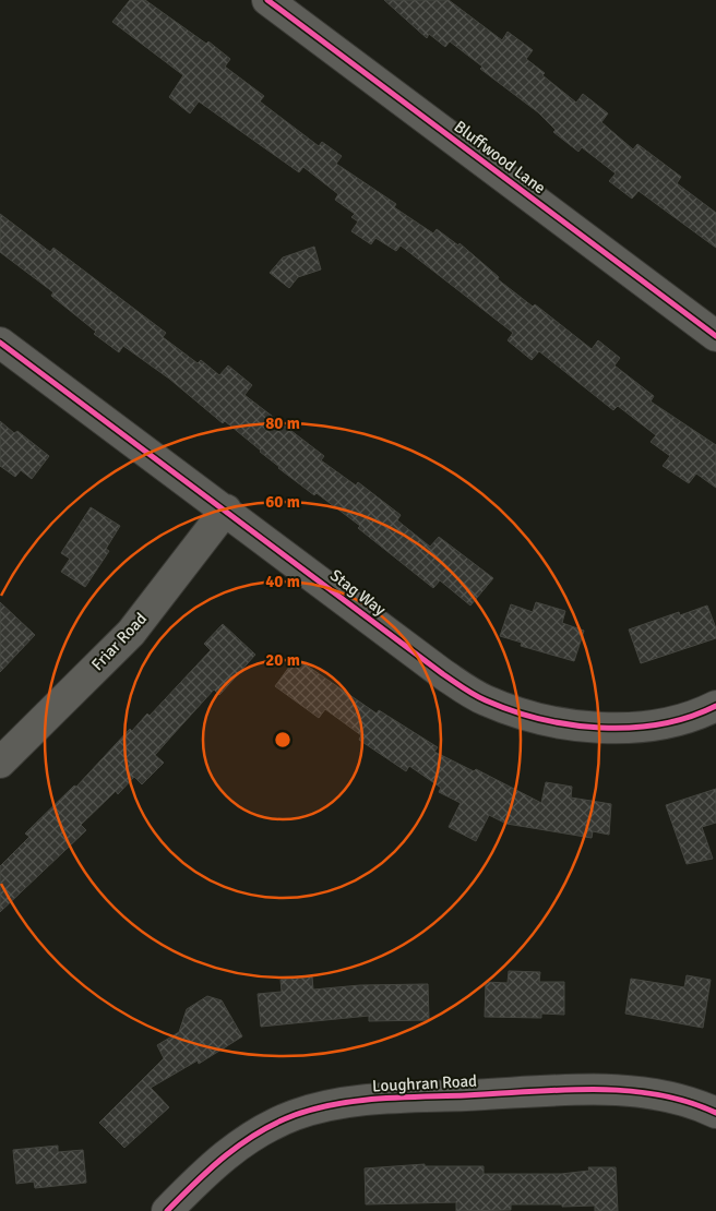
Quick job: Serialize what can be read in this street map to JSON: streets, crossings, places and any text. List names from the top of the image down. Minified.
{"streets":{"street":["Bluffwood Lane","Stag Way","Friar Road","Loughran Road"]},"crossings":[["Stag Way","Friar Road"]],"rings":["80 m","60 m","40 m","20 m"]}
